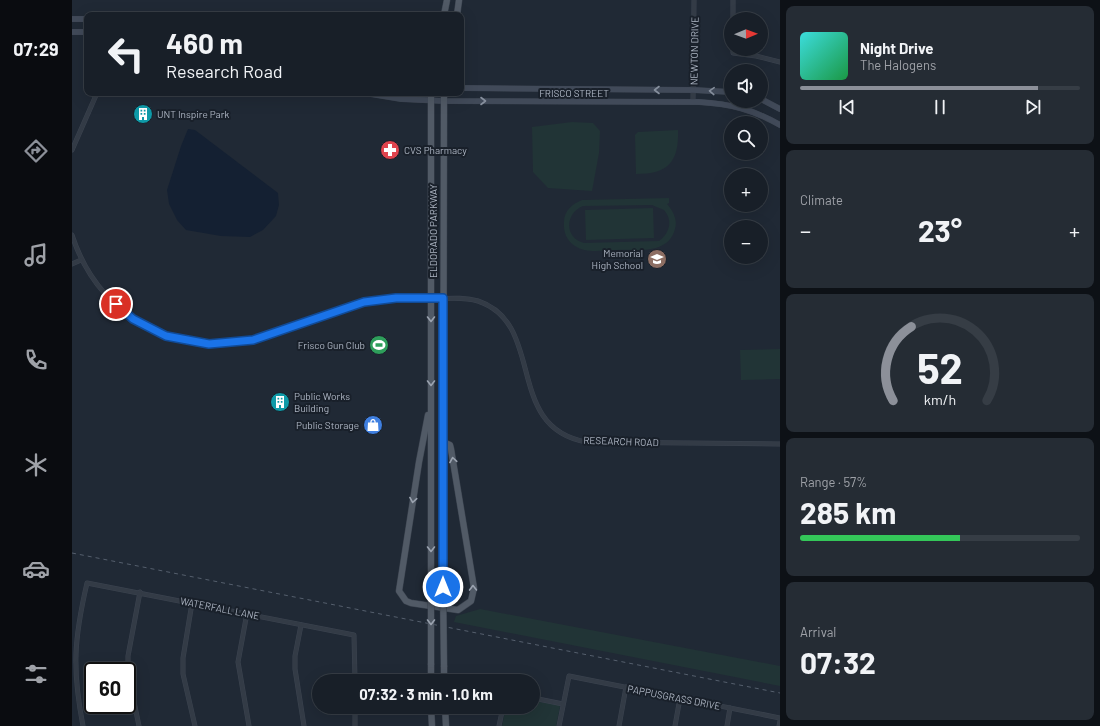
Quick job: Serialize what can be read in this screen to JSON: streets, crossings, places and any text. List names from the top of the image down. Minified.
{"streets":{"main road":["ELDORADO PARKWAY"],"street":["NEWTON DRIVE","FRISCO STREET","RESEARCH ROAD","WATERFALL LANE","PAPPUSGRASS DRIVE"]},"crossings":[["NEWTON DRIVE","FRISCO STREET"],["FRISCO STREET","ELDORADO PARKWAY"],["ELDORADO PARKWAY","RESEARCH ROAD"]],"places":{"building":["UNT Inspire Park","Public Works Building"],"pharmacy":["CVS Pharmacy"],"school or university":["Memorial High School"],"sports":["Frisco Gun Club"],"shop":["Public Storage"]},"north":"right","page":{"tabs":"07:29","map_buttons":["+","−"],"turn":["460 m","Research Road"],"song":["Night Drive","The Halogens"],"tile":["Climate",["Range · 57%","285 km"],["Arrival","07:32"]],"heat":["−","23°","+"],"limit":"60","trip":"07:32 · 3 min · 1.0 km","gauge":["52","km/h"]}}
